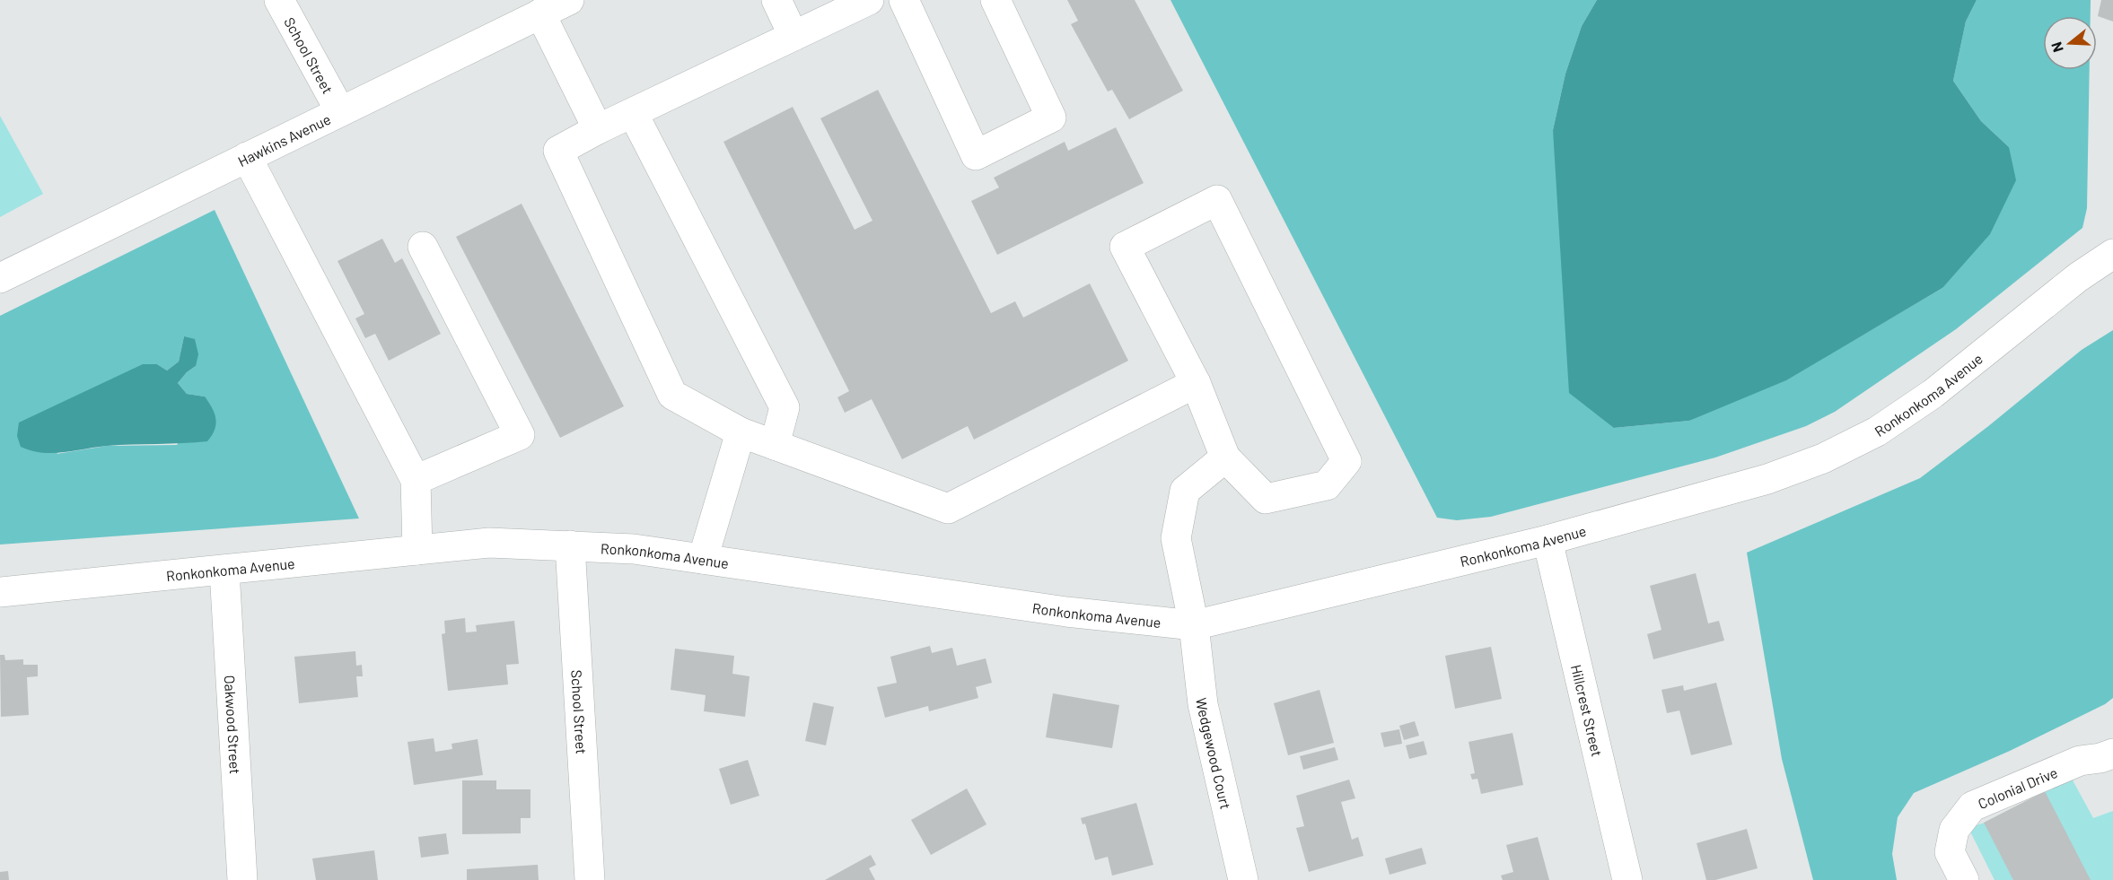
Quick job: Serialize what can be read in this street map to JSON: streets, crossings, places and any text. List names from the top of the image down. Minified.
{"streets":{"street":["School Street","Hawkins Avenue","Ronkonkoma Avenue","Hillcrest Street","Oakwood Street","Wedgewood Court","Colonial Drive"]},"crossings":[["School Street","Hawkins Avenue"],["School Street","Ronkonkoma Avenue"],["Ronkonkoma Avenue","Hillcrest Street"],["Ronkonkoma Avenue","Oakwood Street"],["Ronkonkoma Avenue","Wedgewood Court"]],"north":"left"}
